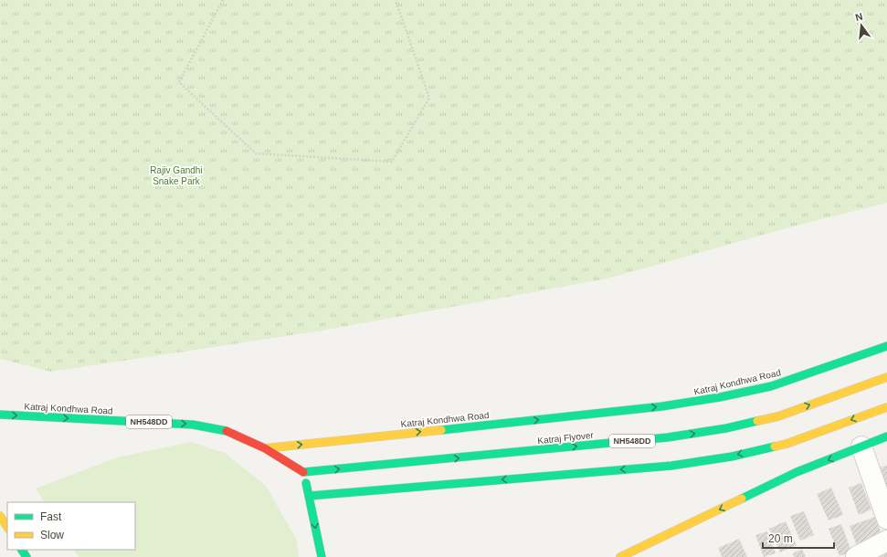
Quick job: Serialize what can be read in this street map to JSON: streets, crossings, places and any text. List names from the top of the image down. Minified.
{"streets":{"main road":["Katraj Kondhwa Road","NH548DD","Katraj Flyover"]},"crossings":[["Katraj Kondhwa Road","NH548DD"],["NH548DD","Katraj Flyover"]],"parks":["Rajiv Gandhi Snake Park"],"legend":["Fast","Slow"],"scale_bar":"20 m","north":"top"}
